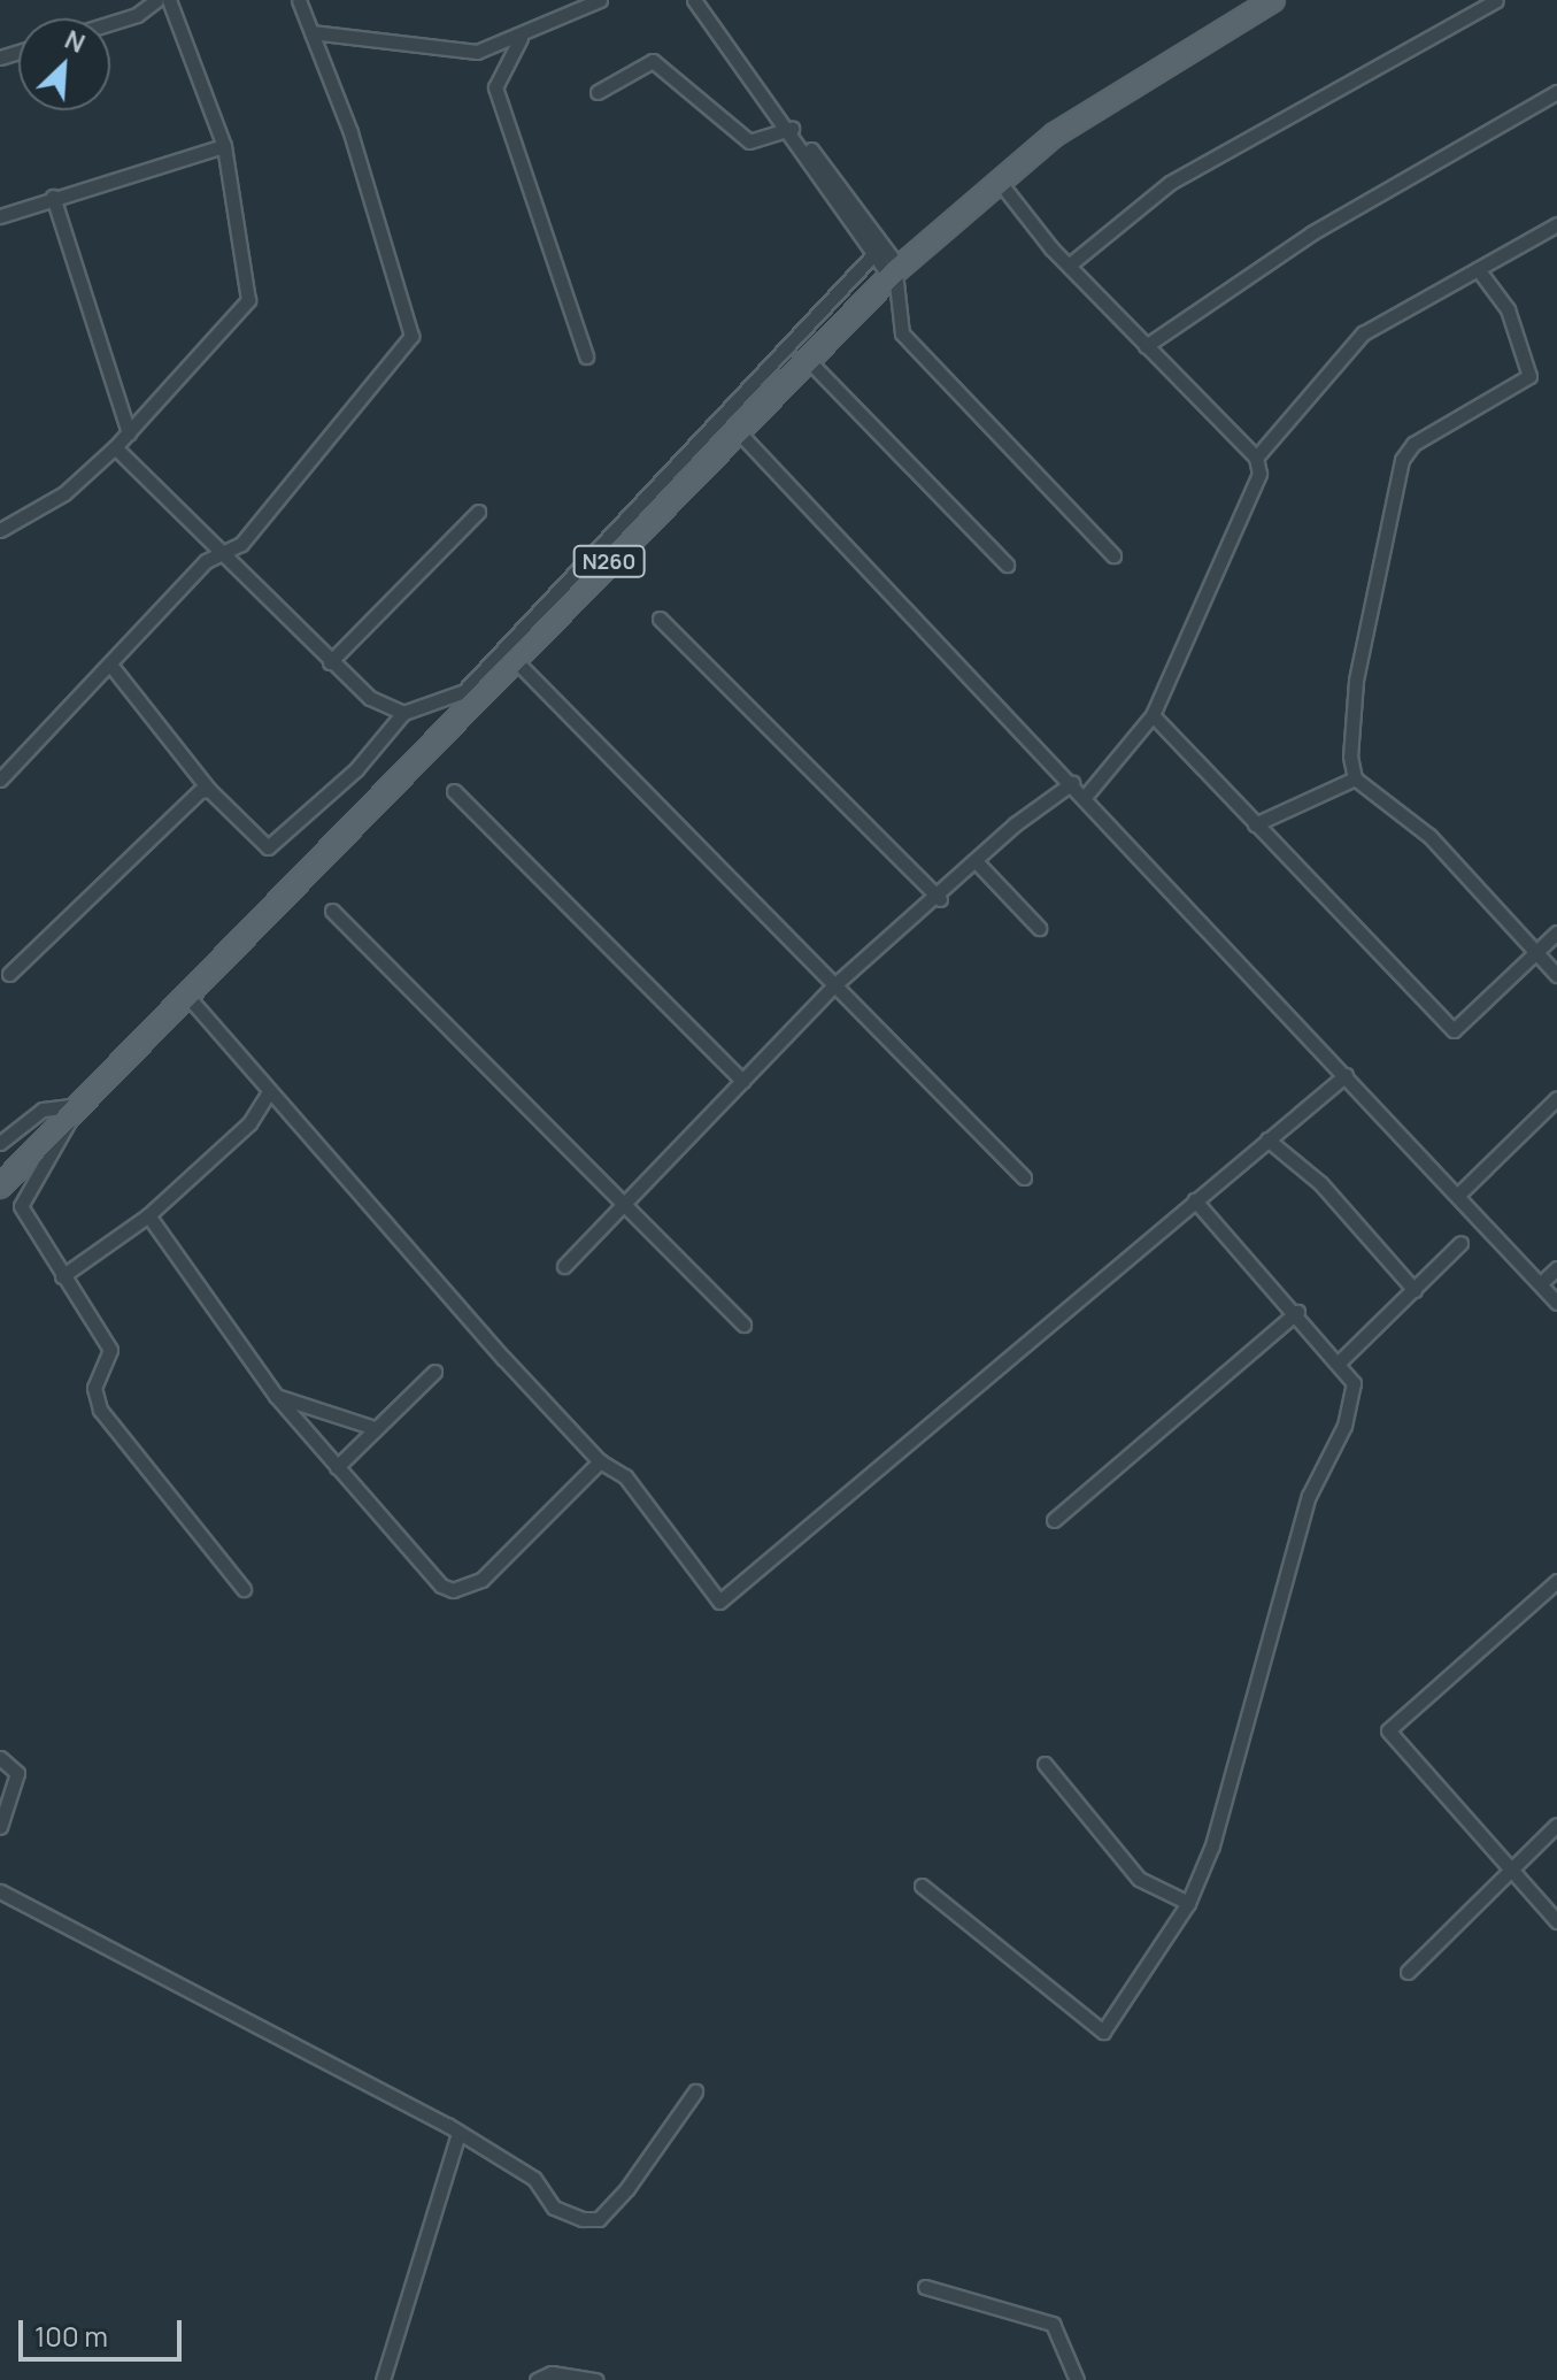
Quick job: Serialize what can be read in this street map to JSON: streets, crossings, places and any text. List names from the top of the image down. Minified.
{"streets":{"main road":["N260"]},"scale_bar":"100 m","north":"top right"}
